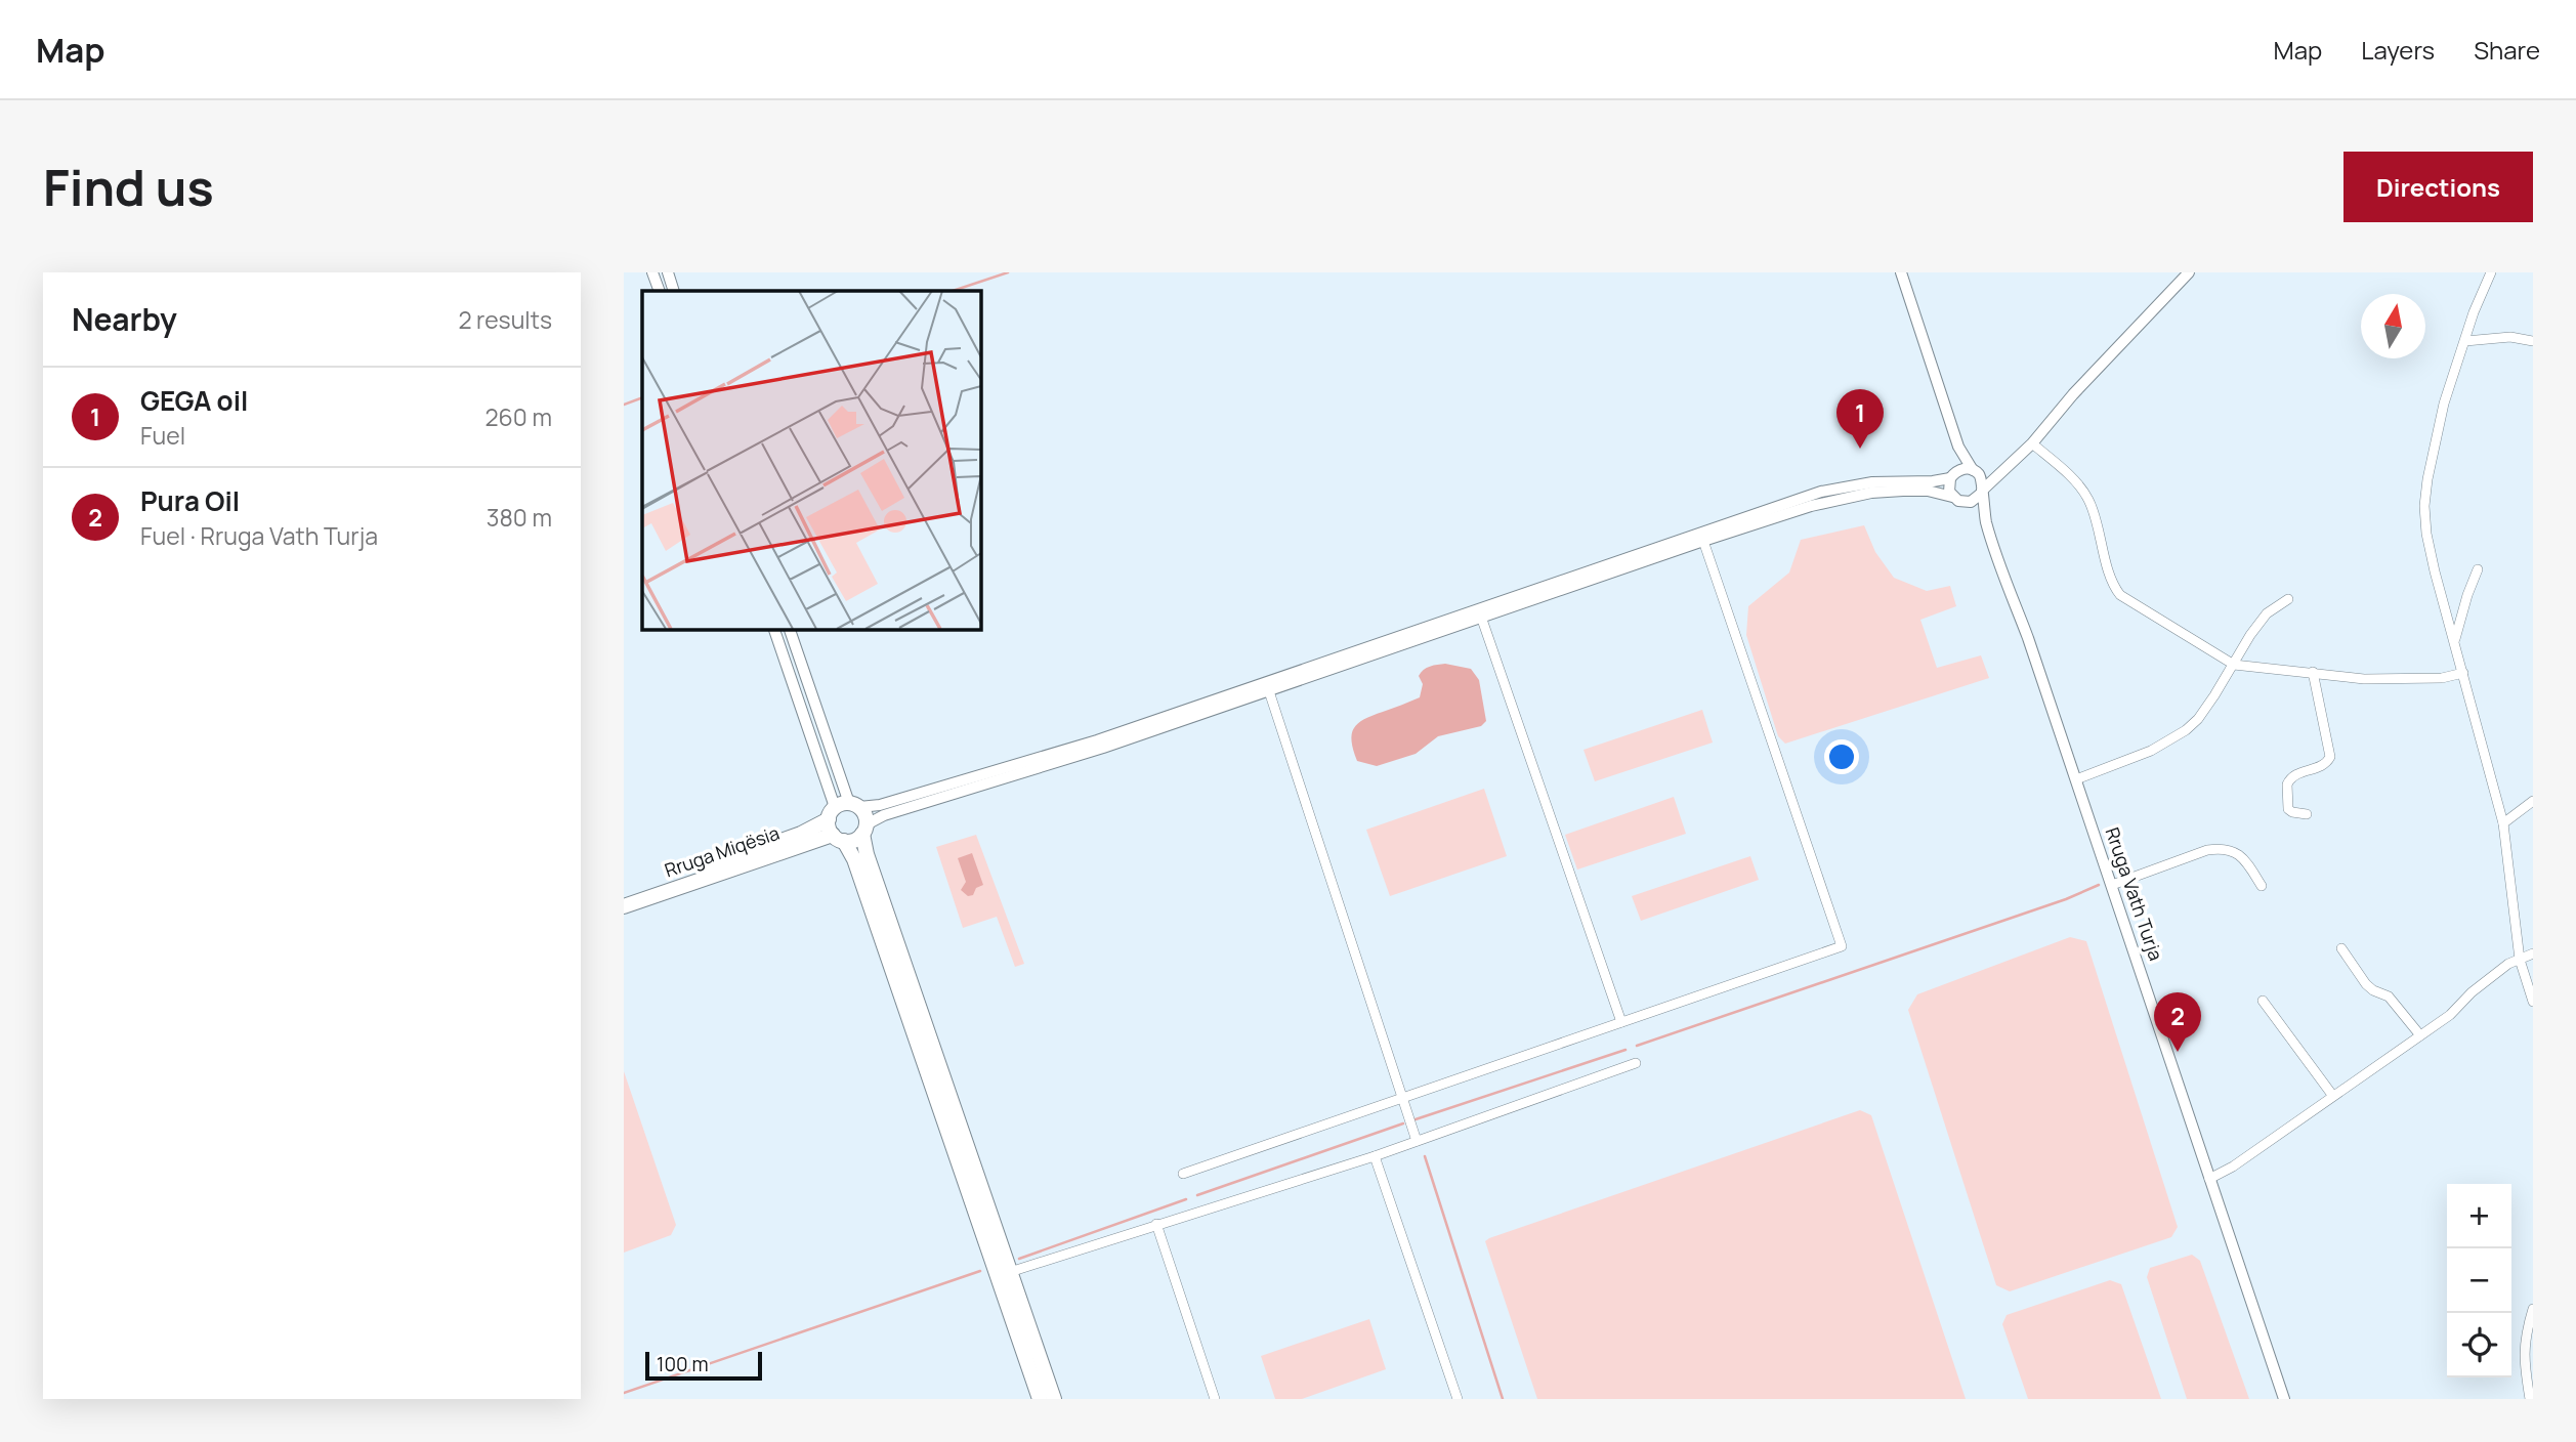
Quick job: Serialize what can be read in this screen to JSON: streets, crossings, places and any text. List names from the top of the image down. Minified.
{"streets":{"main road":["Rruga Miqësia"],"street":["Rruga Vath Turja"]},"scale_bar":"100 m","north":"top","page":{"header":"Map","nav":["Map","Layers","Share"],"buttons":"Directions","title":"Find us","heading":["Nearby","2 results"],"list":[{"mark":"1","name":"GEGA oil","note":"Fuel","value":"260 m"},{"mark":"2","name":"Pura Oil","note":"Fuel · Rruga Vath Turja","value":"380 m"}],"pins":["1","2"],"map_buttons":["+","−"],"scale":"100 m"}}
